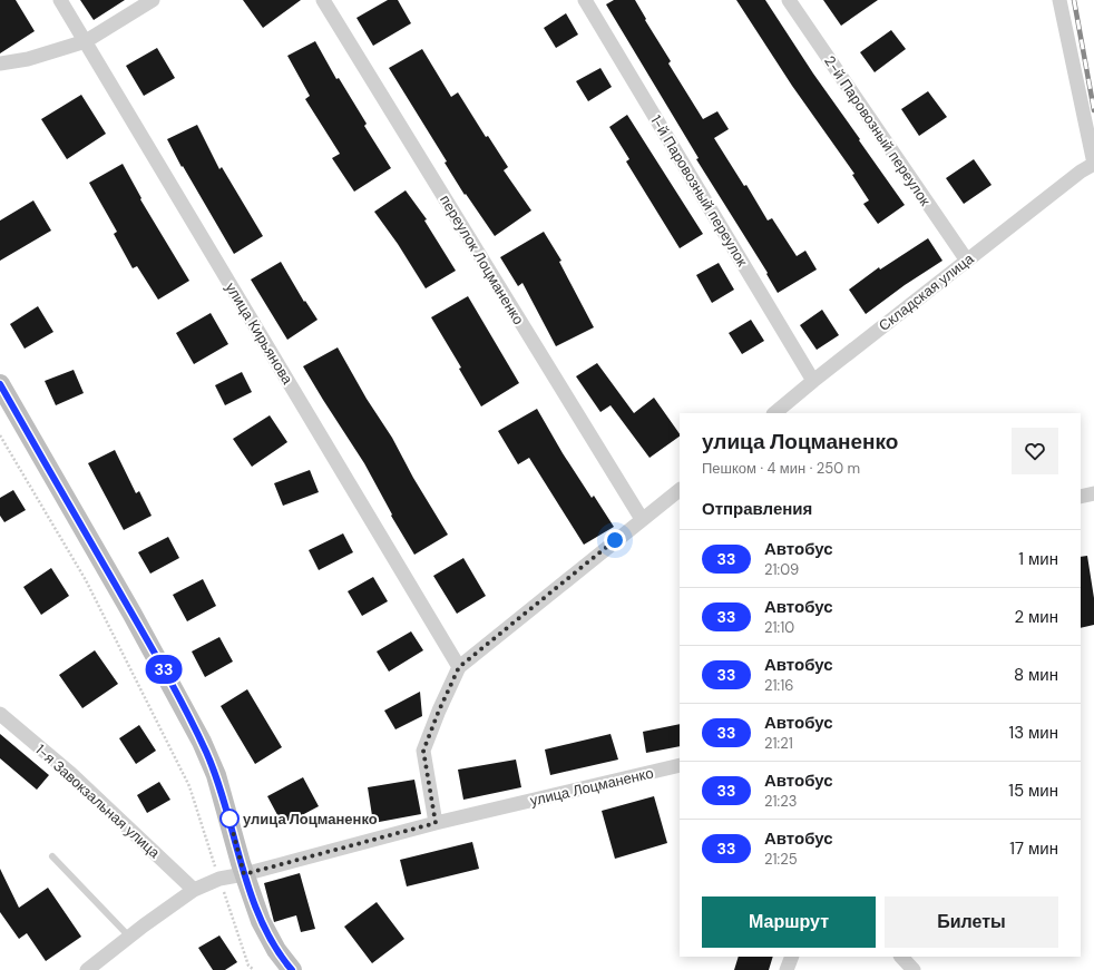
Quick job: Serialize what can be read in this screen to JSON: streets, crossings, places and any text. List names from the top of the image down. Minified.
{"streets":{"street":["2-й Паровозный переулок","1-й Паровозный переулок","переулок Лоцманенко","Складская улица","улица Кирьянова","улица Лоцманенко","1-я Завокзальная улица"]},"crossings":[["2-й Паровозный переулок","Складская улица"],["1-й Паровозный переулок","Складская улица"],["улица Лоцманенко","1-я Завокзальная улица"]],"places":["улица Лоцманенко"],"lines":["bus line 33"],"page":{"on_map":"33","heading":[["улица Лоцманенко","Пешком · 4 мин · 250 m"],"Отправления"],"list":[{"mark":"33","name":"Автобус","note":"21:09","value":"1 мин"},{"mark":"33","name":"Автобус","note":"21:10","value":"2 мин"},{"mark":"33","name":"Автобус","note":"21:16","value":"8 мин"},{"mark":"33","name":"Автобус","note":"21:21","value":"13 мин"},{"mark":"33","name":"Автобус","note":"21:23","value":"15 мин"},{"mark":"33","name":"Автобус","note":"21:25","value":"17 мин"}],"buttons":["Маршрут","Билеты"]}}
